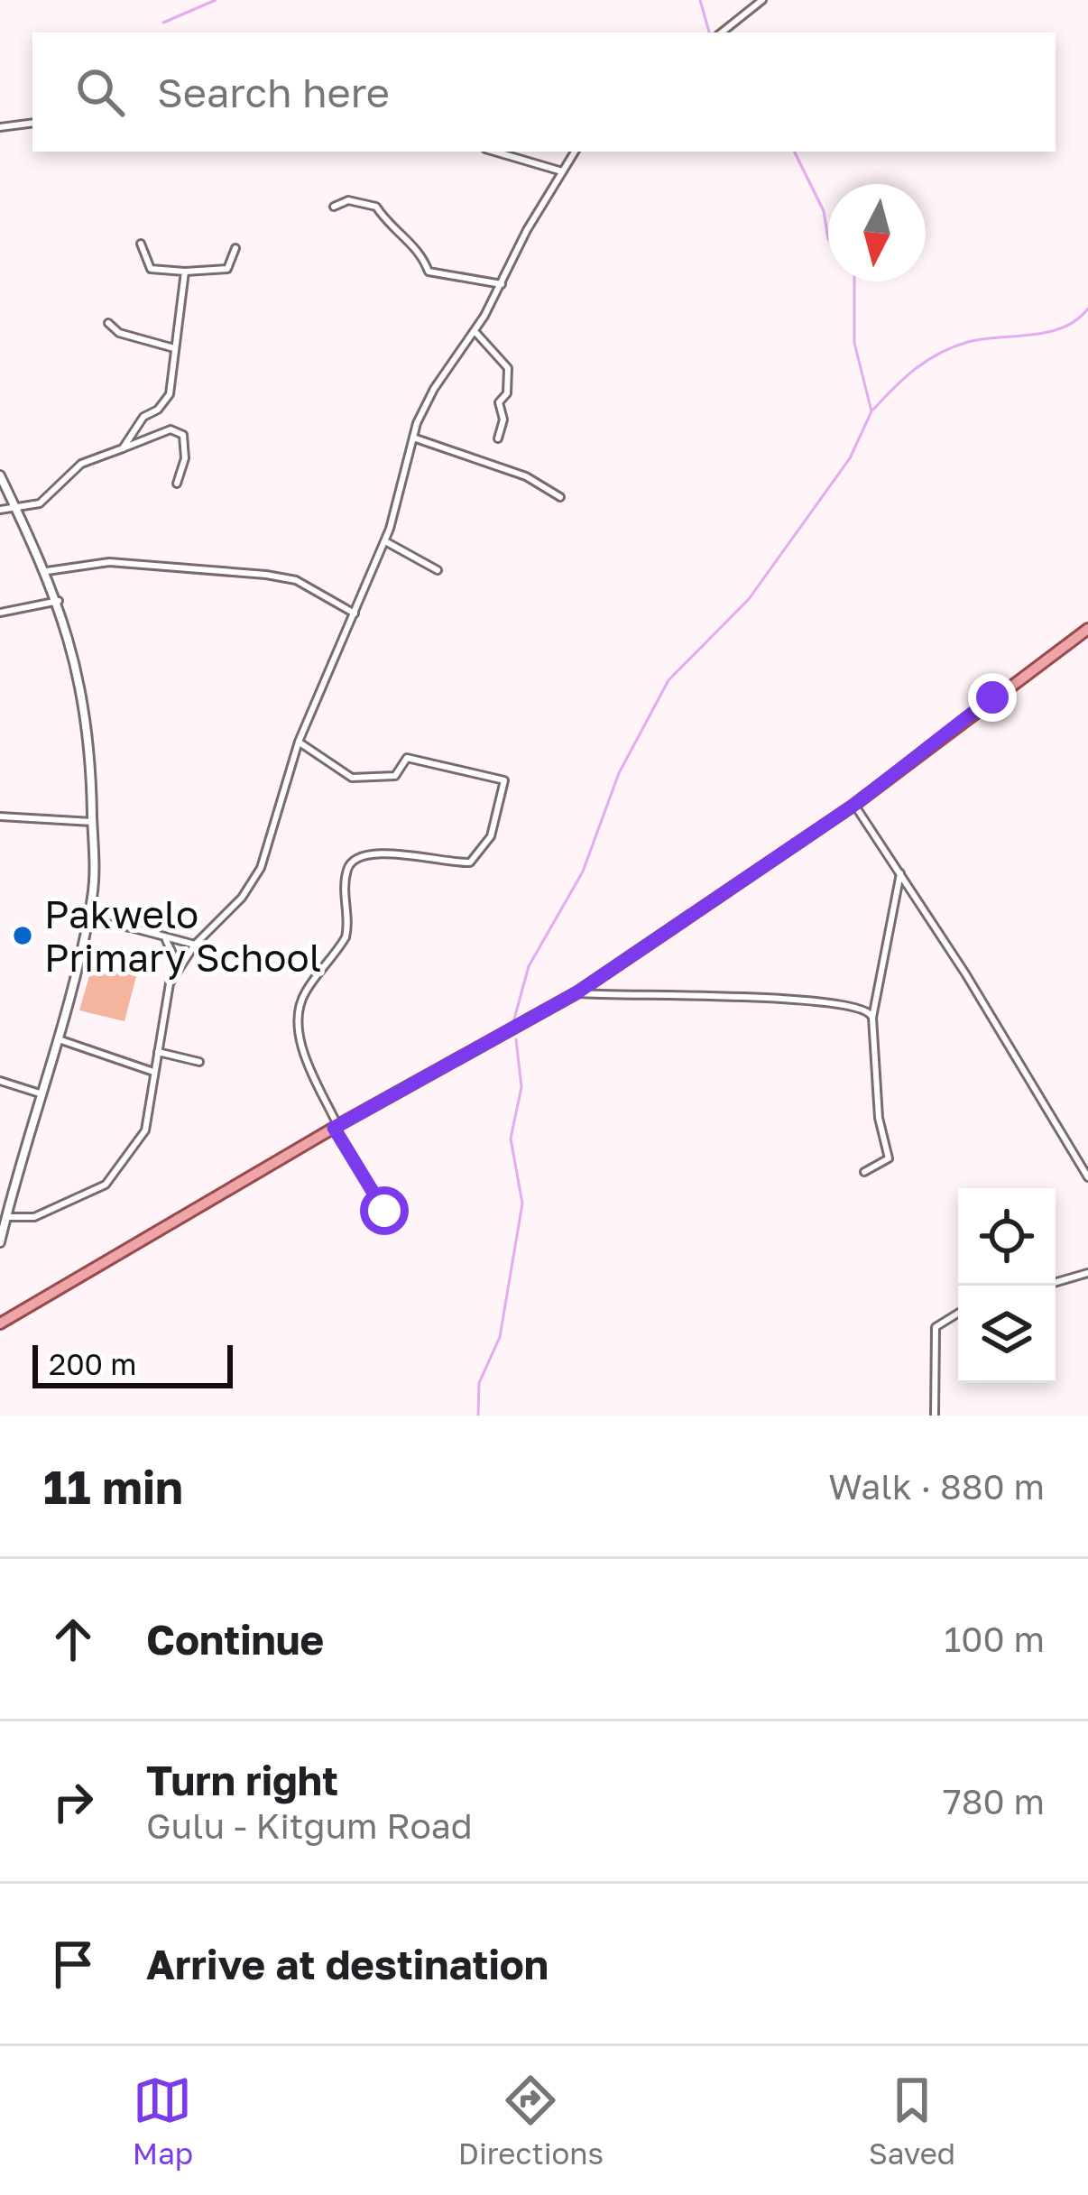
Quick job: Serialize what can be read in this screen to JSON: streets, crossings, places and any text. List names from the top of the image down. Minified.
{"places":["Pakwelo Primary School"],"scale_bar":"200 m","north":"bottom","page":{"search":"Search here","scale":"200 m","heading":["11 min","Walk · 880 m"],"list":[["Continue","100 m"],["Turn right","Gulu - Kitgum Road","780 m"],"Arrive at destination"],"nav":["Map","Directions","Saved"]}}
